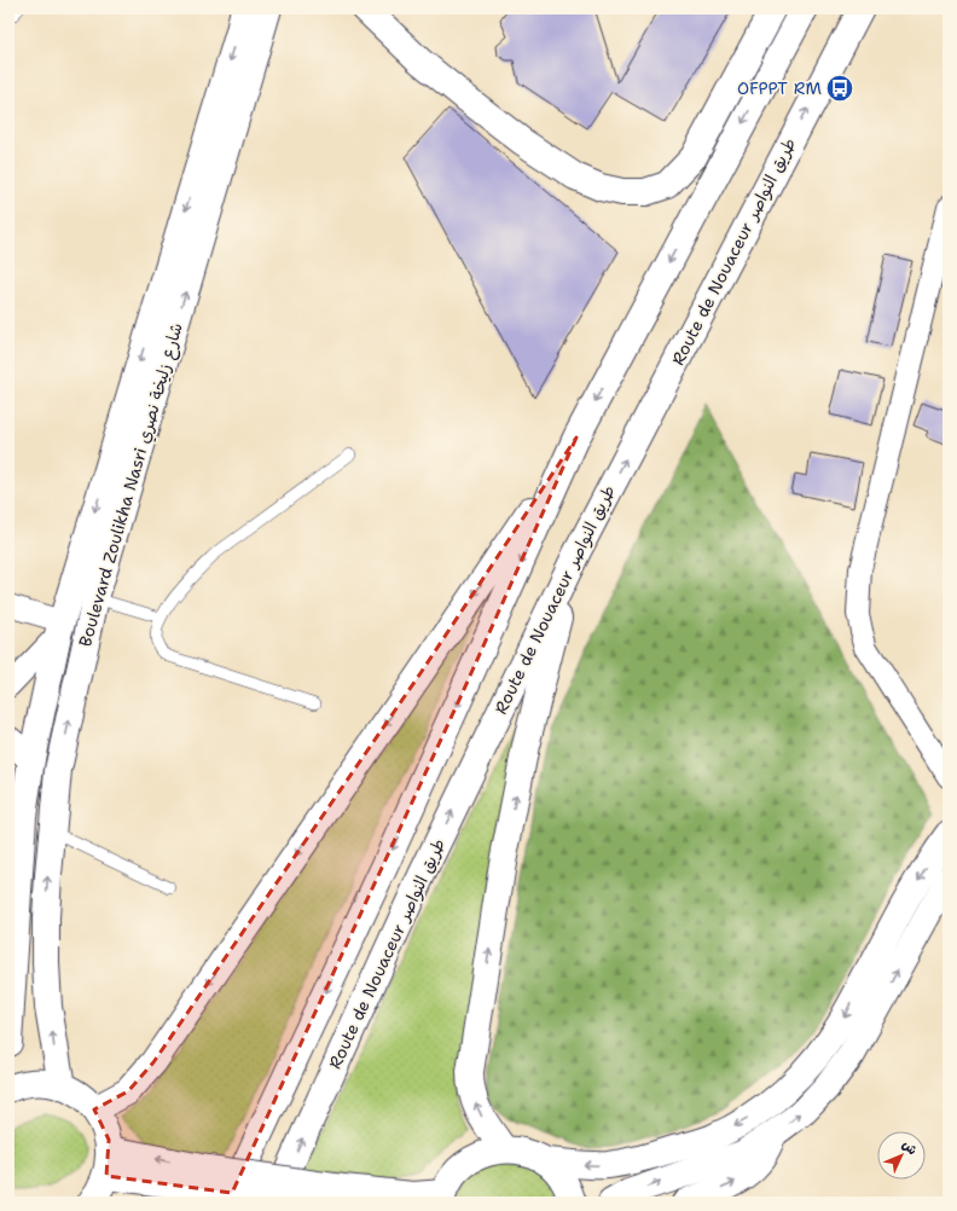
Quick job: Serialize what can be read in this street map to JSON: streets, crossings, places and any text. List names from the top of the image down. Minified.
{"streets":{"main road":["Route de Nouaceur طريق النواصر","Boulevard Zoulikha Nasri شارع زليخة نصري"]},"places":{"bus stop":["OFPPT RM"]},"north":"top right"}
